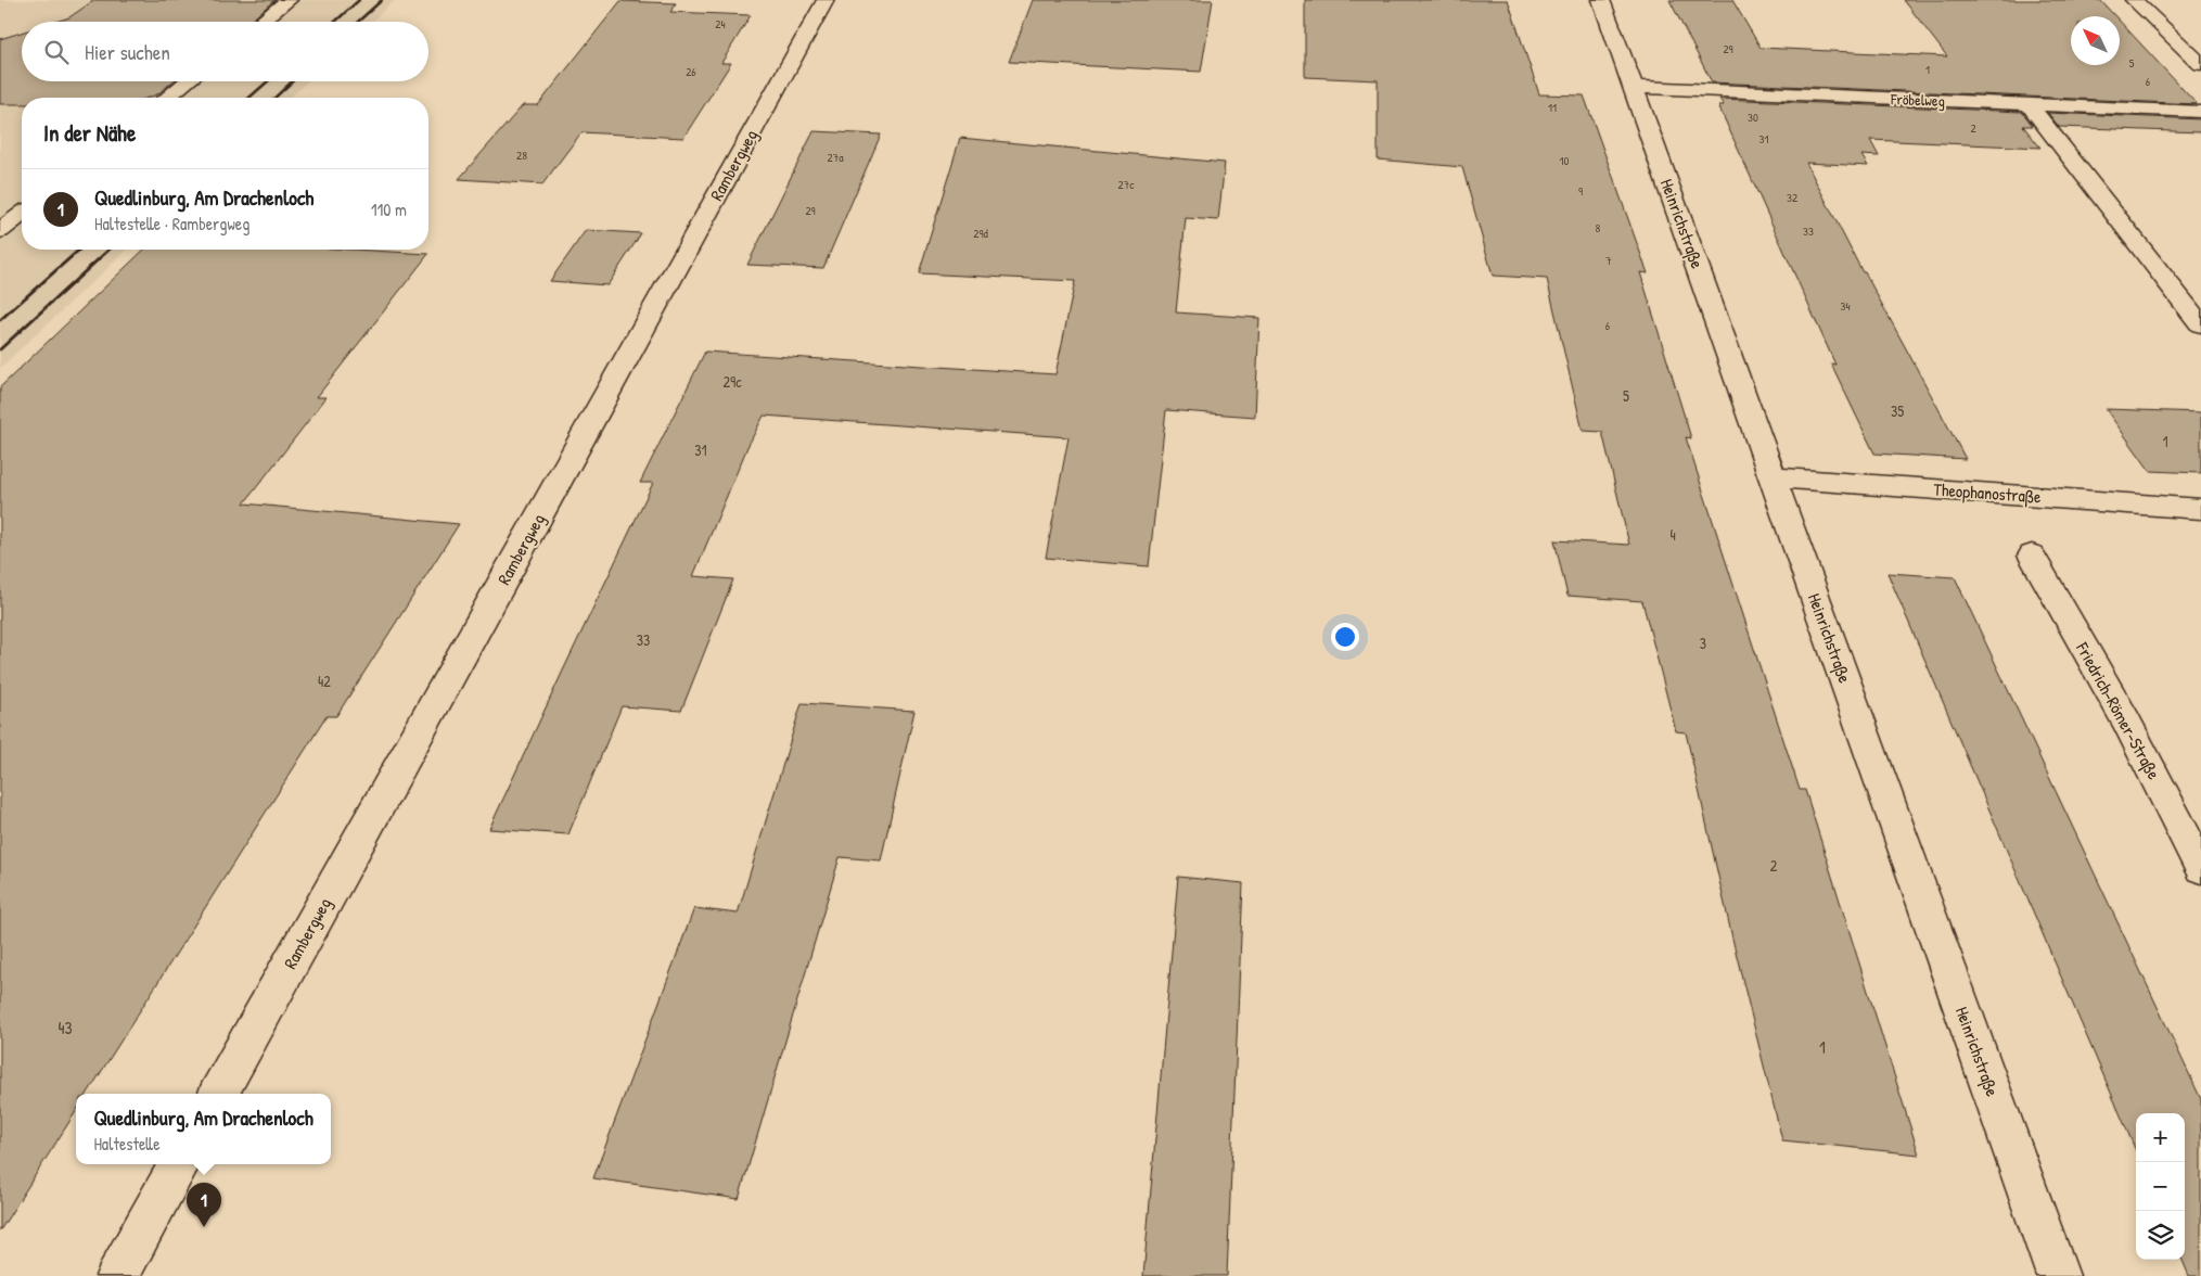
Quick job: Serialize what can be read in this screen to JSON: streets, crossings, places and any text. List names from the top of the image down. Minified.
{"streets":{"street":["Fröbelweg","Rambergweg","Heinrichstraße","Theophanostraße","Friedrich-Römer-Straße"]},"crossings":[["Fröbelweg","Heinrichstraße"],["Heinrichstraße","Theophanostraße"]],"house_numbers":["24","29","5","1","26","6","11","30","2","31","28","27a","10","27c","9","32","29","8","33","29d","7","34","6","29c","5","35","1","31","4","33","3","42","2","43","1"],"north":"top left","page":{"search":"Hier suchen","heading":"In der Nähe","list":[{"mark":"1","name":"Quedlinburg, Am Drachenloch","note":"Haltestelle · Rambergweg","value":"110 m"}],"popup":["Quedlinburg, Am Drachenloch","Haltestelle"],"map_buttons":["+","−"],"pins":"1"}}
